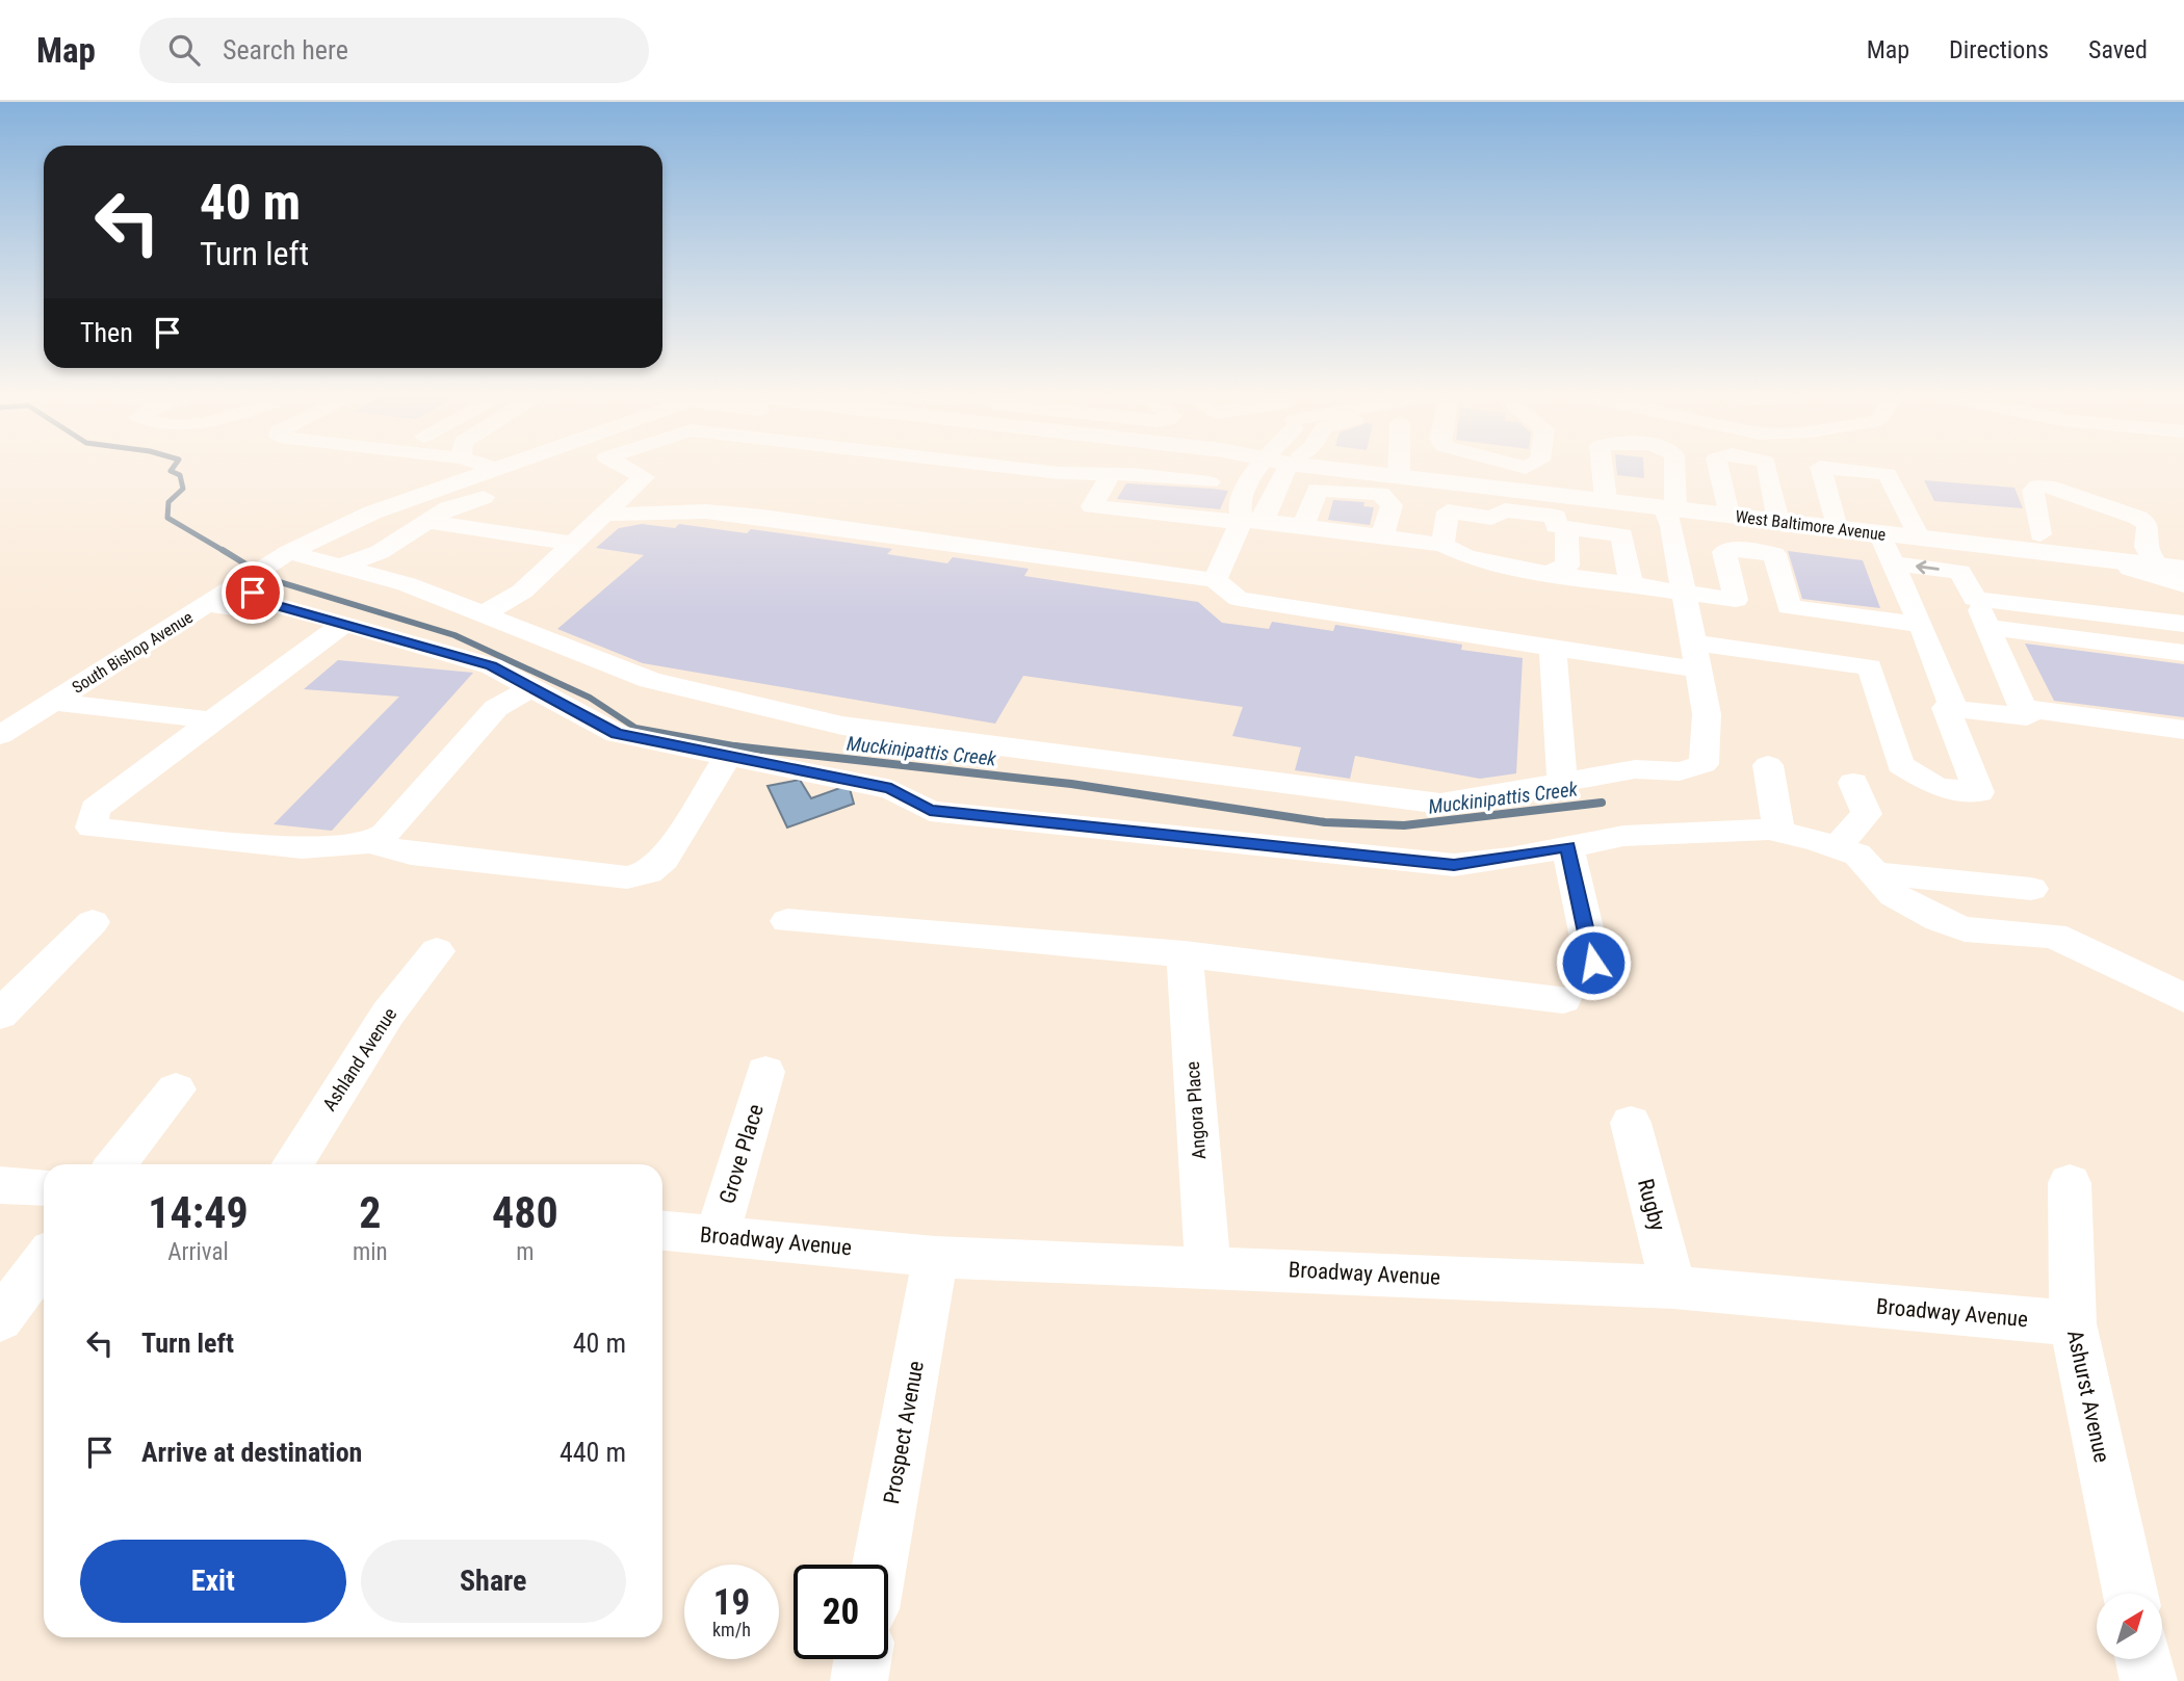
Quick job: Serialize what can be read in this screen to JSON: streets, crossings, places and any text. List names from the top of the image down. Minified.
{"streets":{"main road":["West Baltimore Avenue"],"street":["South Bishop Avenue","Ashland Avenue","Angora Place","Grove Place","Rugby","Broadway Avenue","Ashurst Avenue","Prospect Avenue"]},"crossings":[["Angora Place","Broadway Avenue"],["Grove Place","Broadway Avenue"],["Rugby","Broadway Avenue"],["Broadway Avenue","Ashurst Avenue"],["Broadway Avenue","Prospect Avenue"]],"water":["Muckinipattis Creek"],"north":"top right","page":{"header":"Map","search":"Search here","nav":["Map","Directions","Saved"],"turn":["40 m","Turn left"],"then":"Then","eta":["14:49","Arrival","2","min","480","m"],"list":[{"name":"Turn left","value":"40 m"},{"name":"Arrive at destination","value":"440 m"}],"buttons":["Exit","Share"],"speed":"19 km/h","limit":"20"}}
